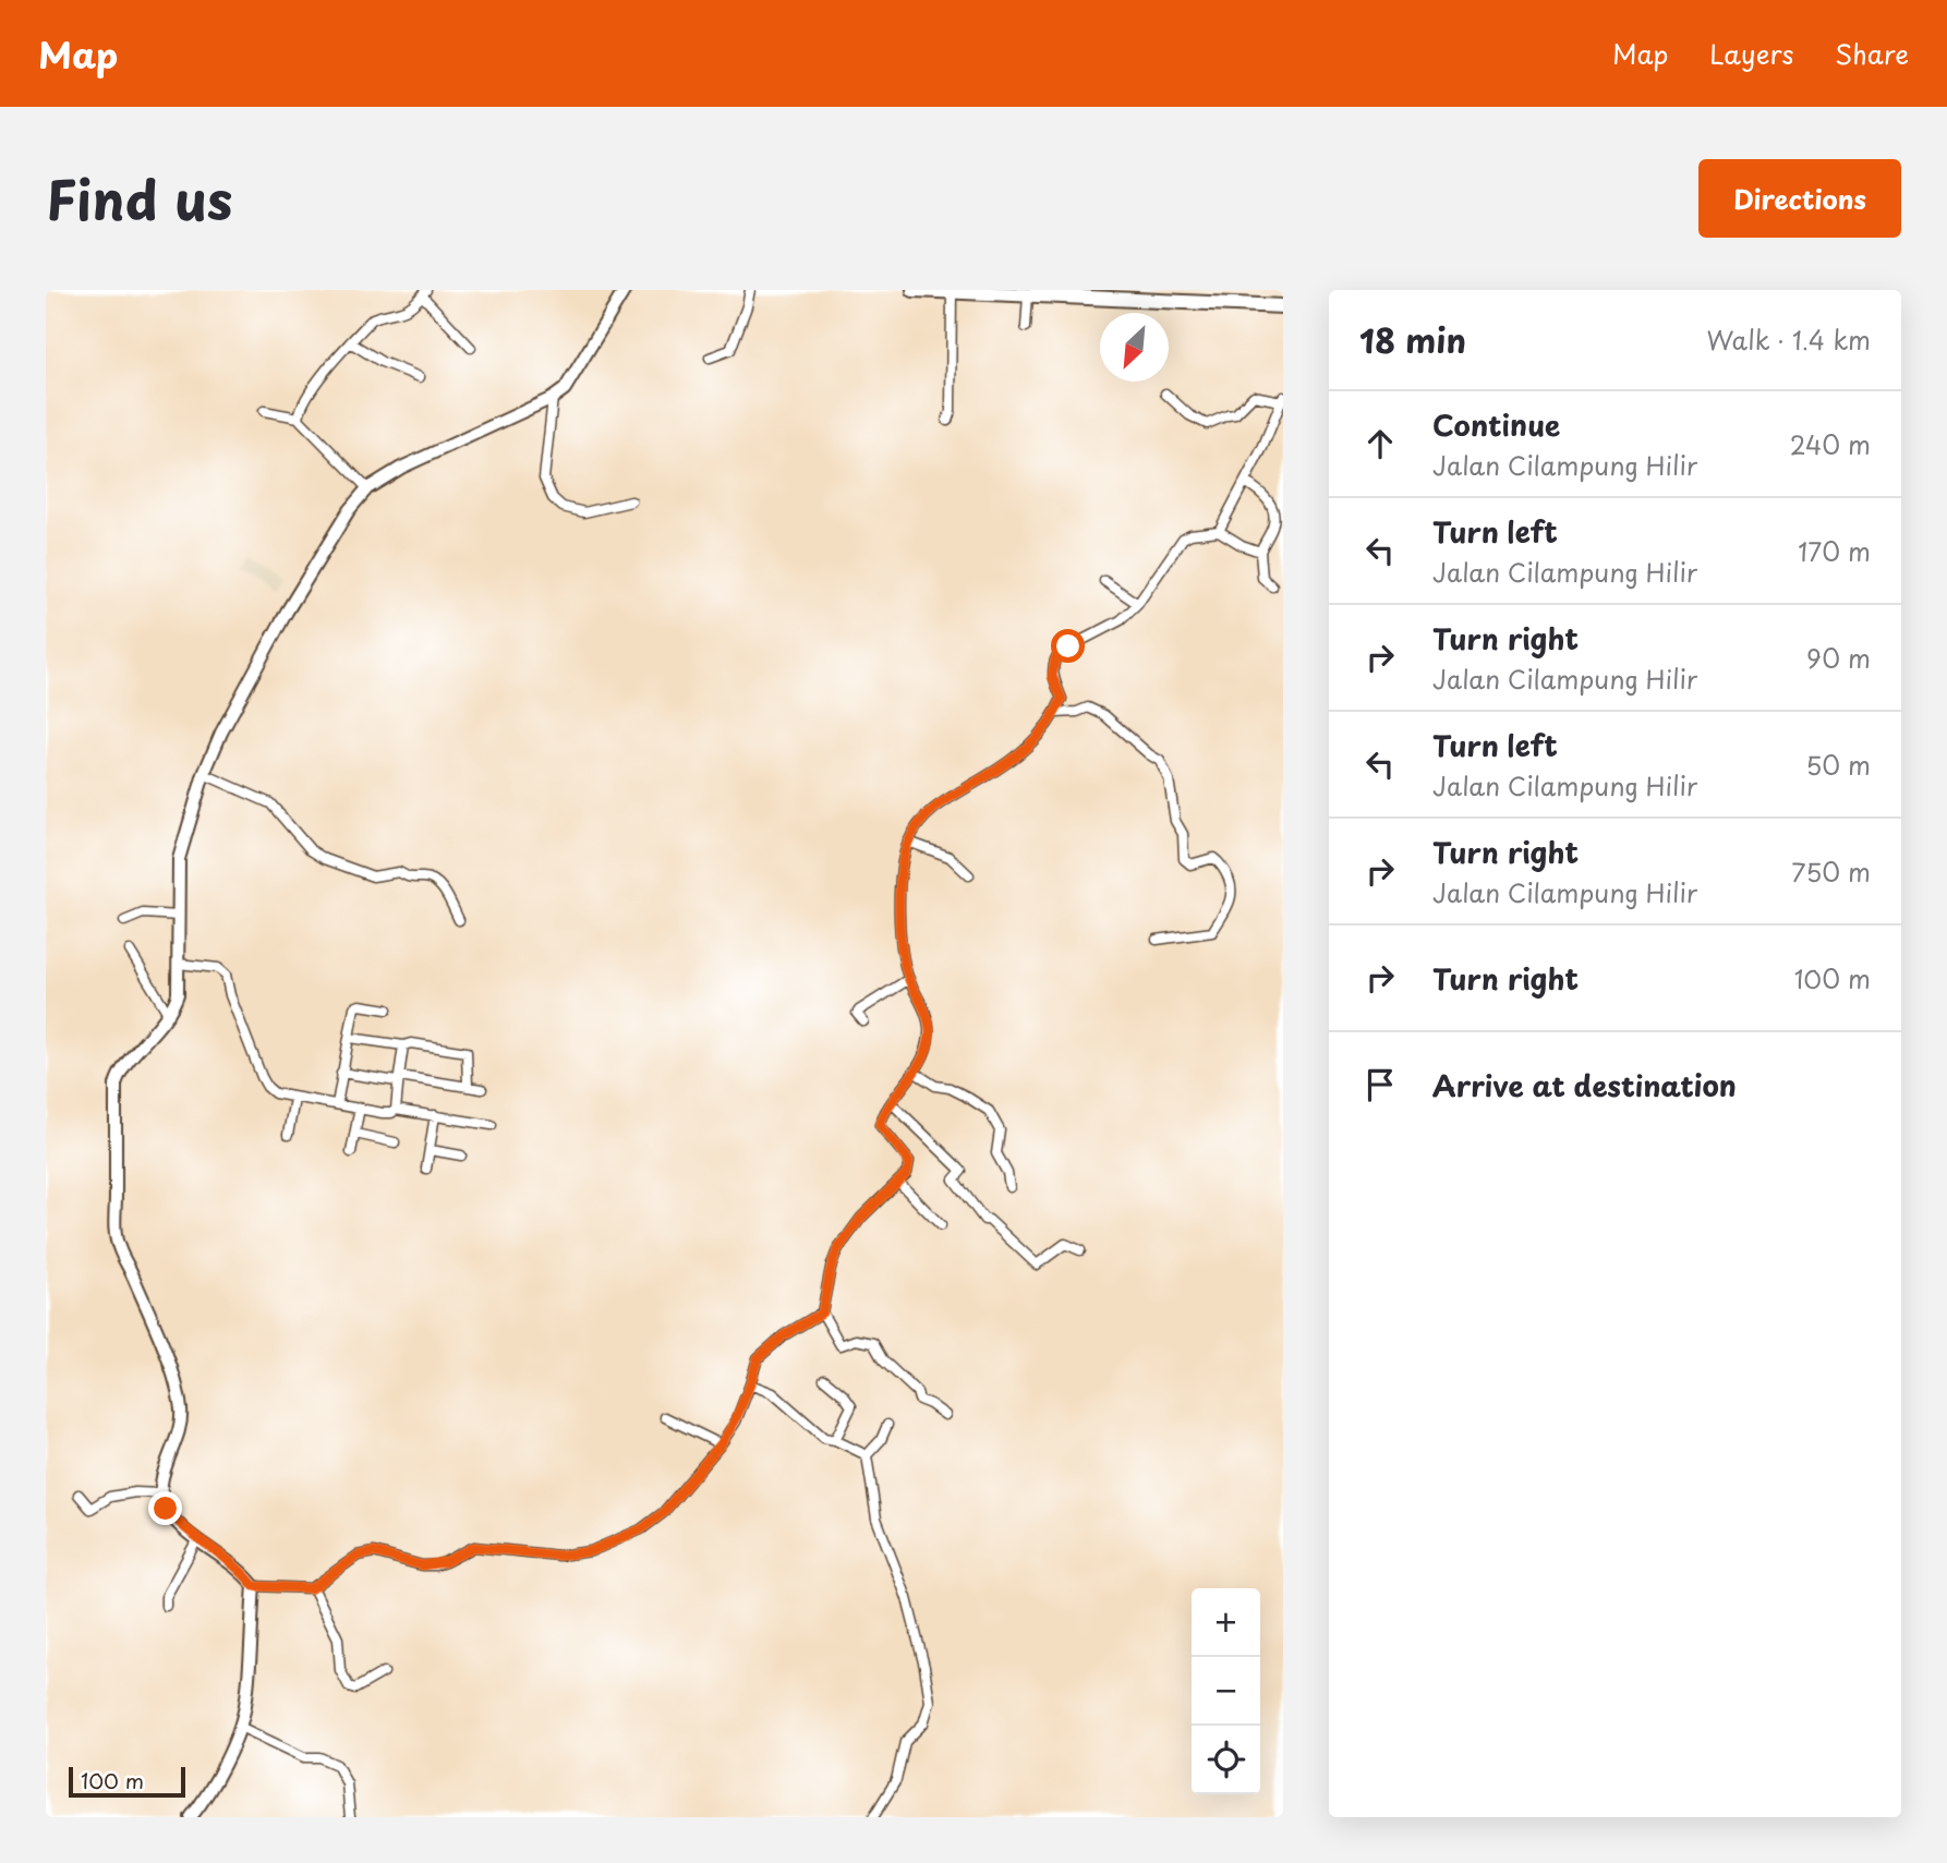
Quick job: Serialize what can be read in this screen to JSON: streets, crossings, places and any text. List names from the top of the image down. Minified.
{"scale_bar":"100 m","north":"bottom left","page":{"header":"Map","nav":["Map","Layers","Share"],"title":"Find us","buttons":"Directions","heading":["18 min","Walk · 1.4 km"],"list":[["Continue","Jalan Cilampung Hilir","240 m"],["Turn left","Jalan Cilampung Hilir","170 m"],["Turn right","Jalan Cilampung Hilir","90 m"],["Turn left","Jalan Cilampung Hilir","50 m"],["Turn right","Jalan Cilampung Hilir","750 m"],["Turn right","100 m"],"Arrive at destination"],"map_buttons":["+","−"],"scale":"100 m"}}
